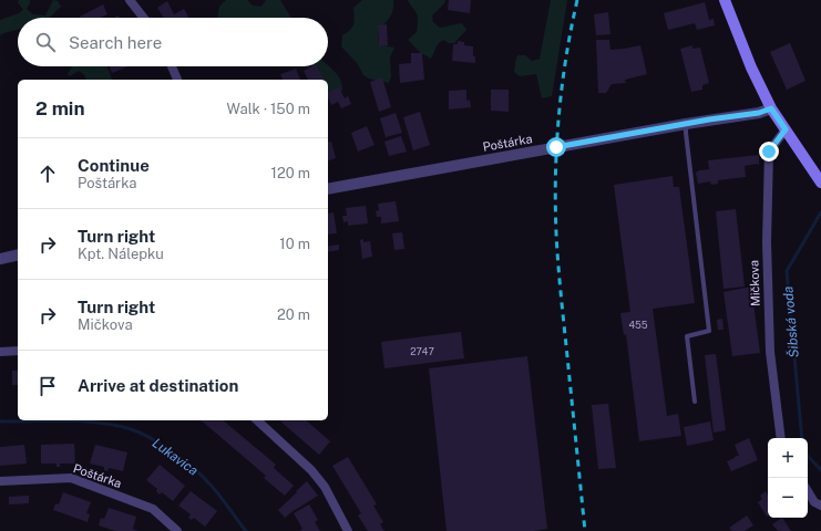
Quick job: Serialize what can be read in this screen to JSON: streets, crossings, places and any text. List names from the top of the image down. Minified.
{"streets":{"street":["Poštárka","Mičkova"]},"water":["Šibská voda","Lukavica"],"house_numbers":["455","2747"],"page":{"search":"Search here","heading":["2 min","Walk · 150 m"],"list":[["Continue","Poštárka","120 m"],["Turn right","Kpt. Nálepku","10 m"],["Turn right","Mičkova","20 m"],"Arrive at destination"],"map_buttons":["+","−"]}}
